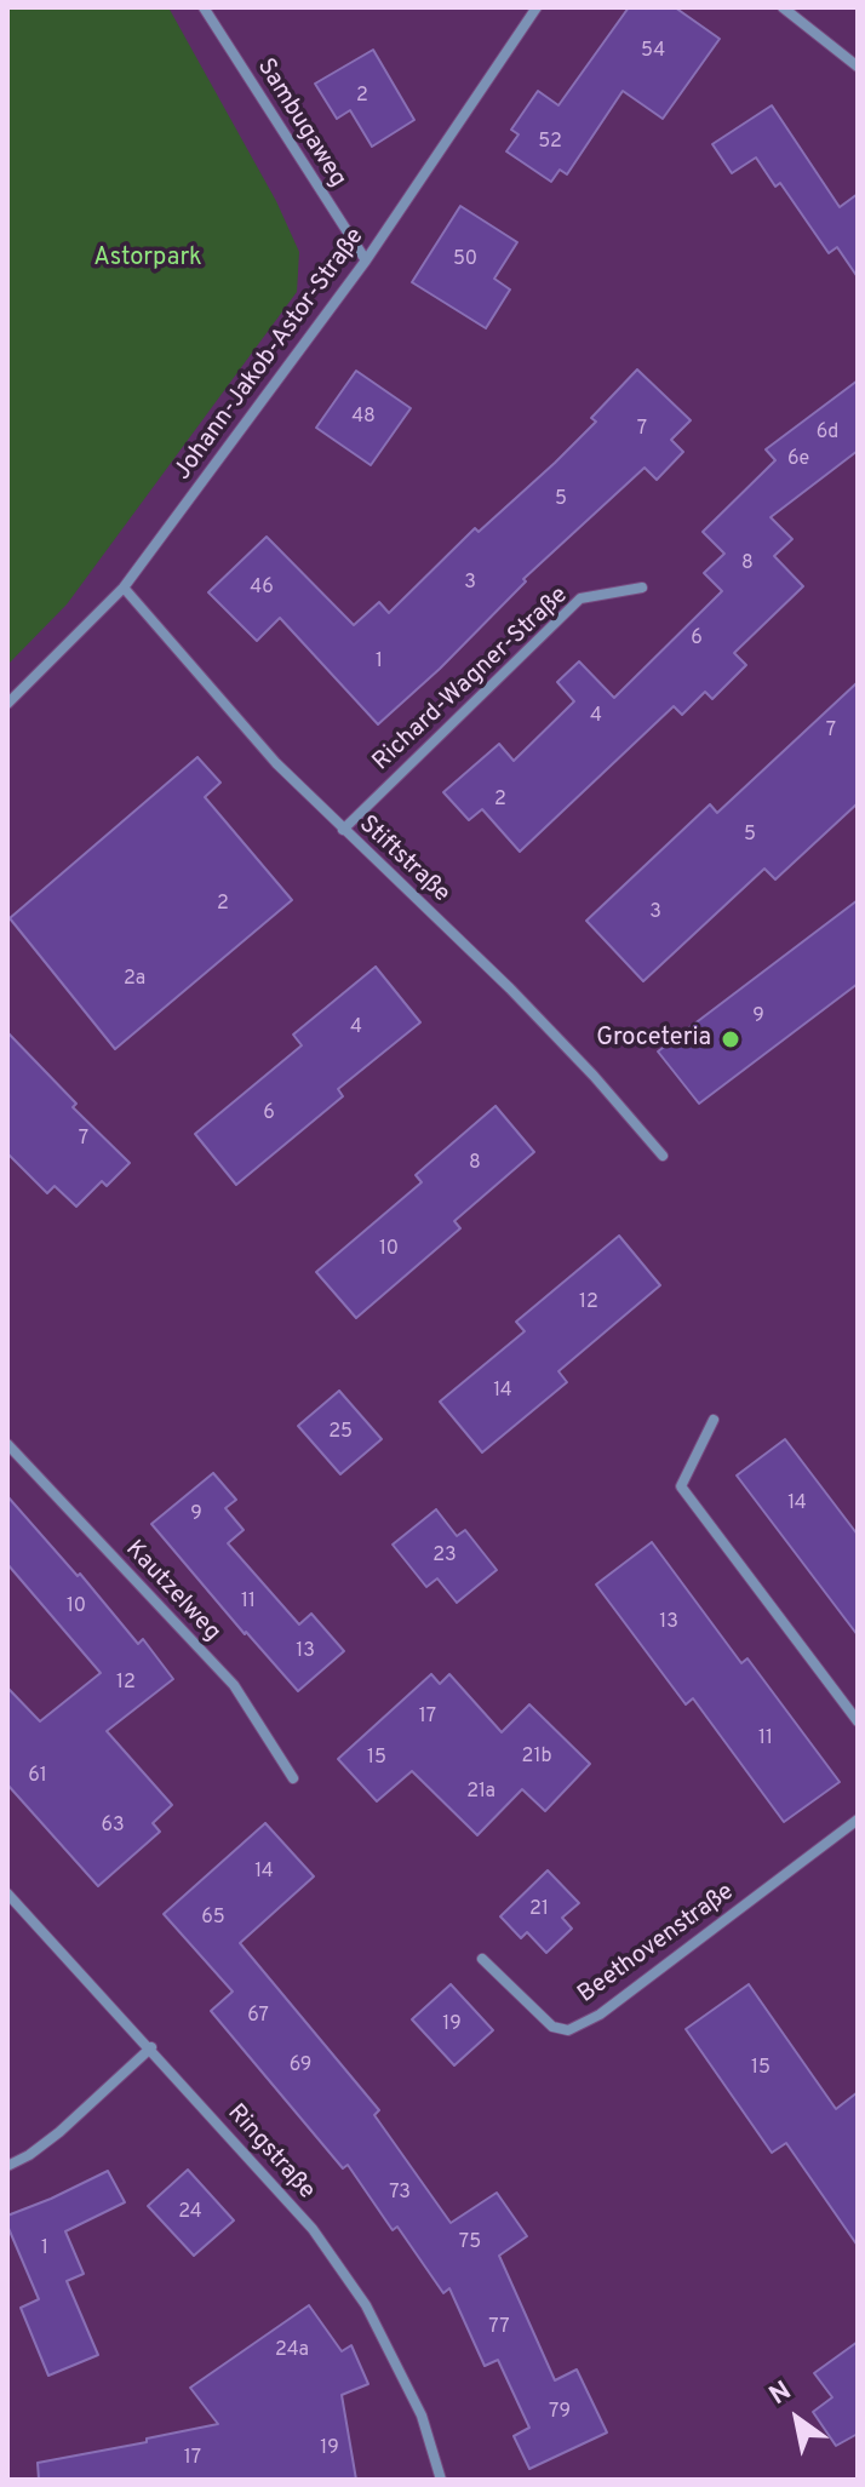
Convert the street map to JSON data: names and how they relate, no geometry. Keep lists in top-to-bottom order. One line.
{"streets":{"street":["Sambugaweg","Johann-Jakob-Astor-Straße","Richard-Wagner-Straße","Stiftstraße","Kautzelweg","Beethovenstraße","Ringstraße"]},"crossings":[["Sambugaweg","Johann-Jakob-Astor-Straße"],["Johann-Jakob-Astor-Straße","Stiftstraße"],["Richard-Wagner-Straße","Stiftstraße"]],"parks":["Astorpark"],"places":["Groceteria"],"house_numbers":["54","2","52","50","48","7","6d","6e","5","8","3","46","6","1","4","7","2","5","2","3","2a","9","4","6","7","8","10","12","14","25","14","9","23","11","10","13","13","12","17","11","21b","15","61","21a","63","14","21","65","67","19","69","15","73","24","75","1","77","24a","79","19","17"],"north":"top left"}
